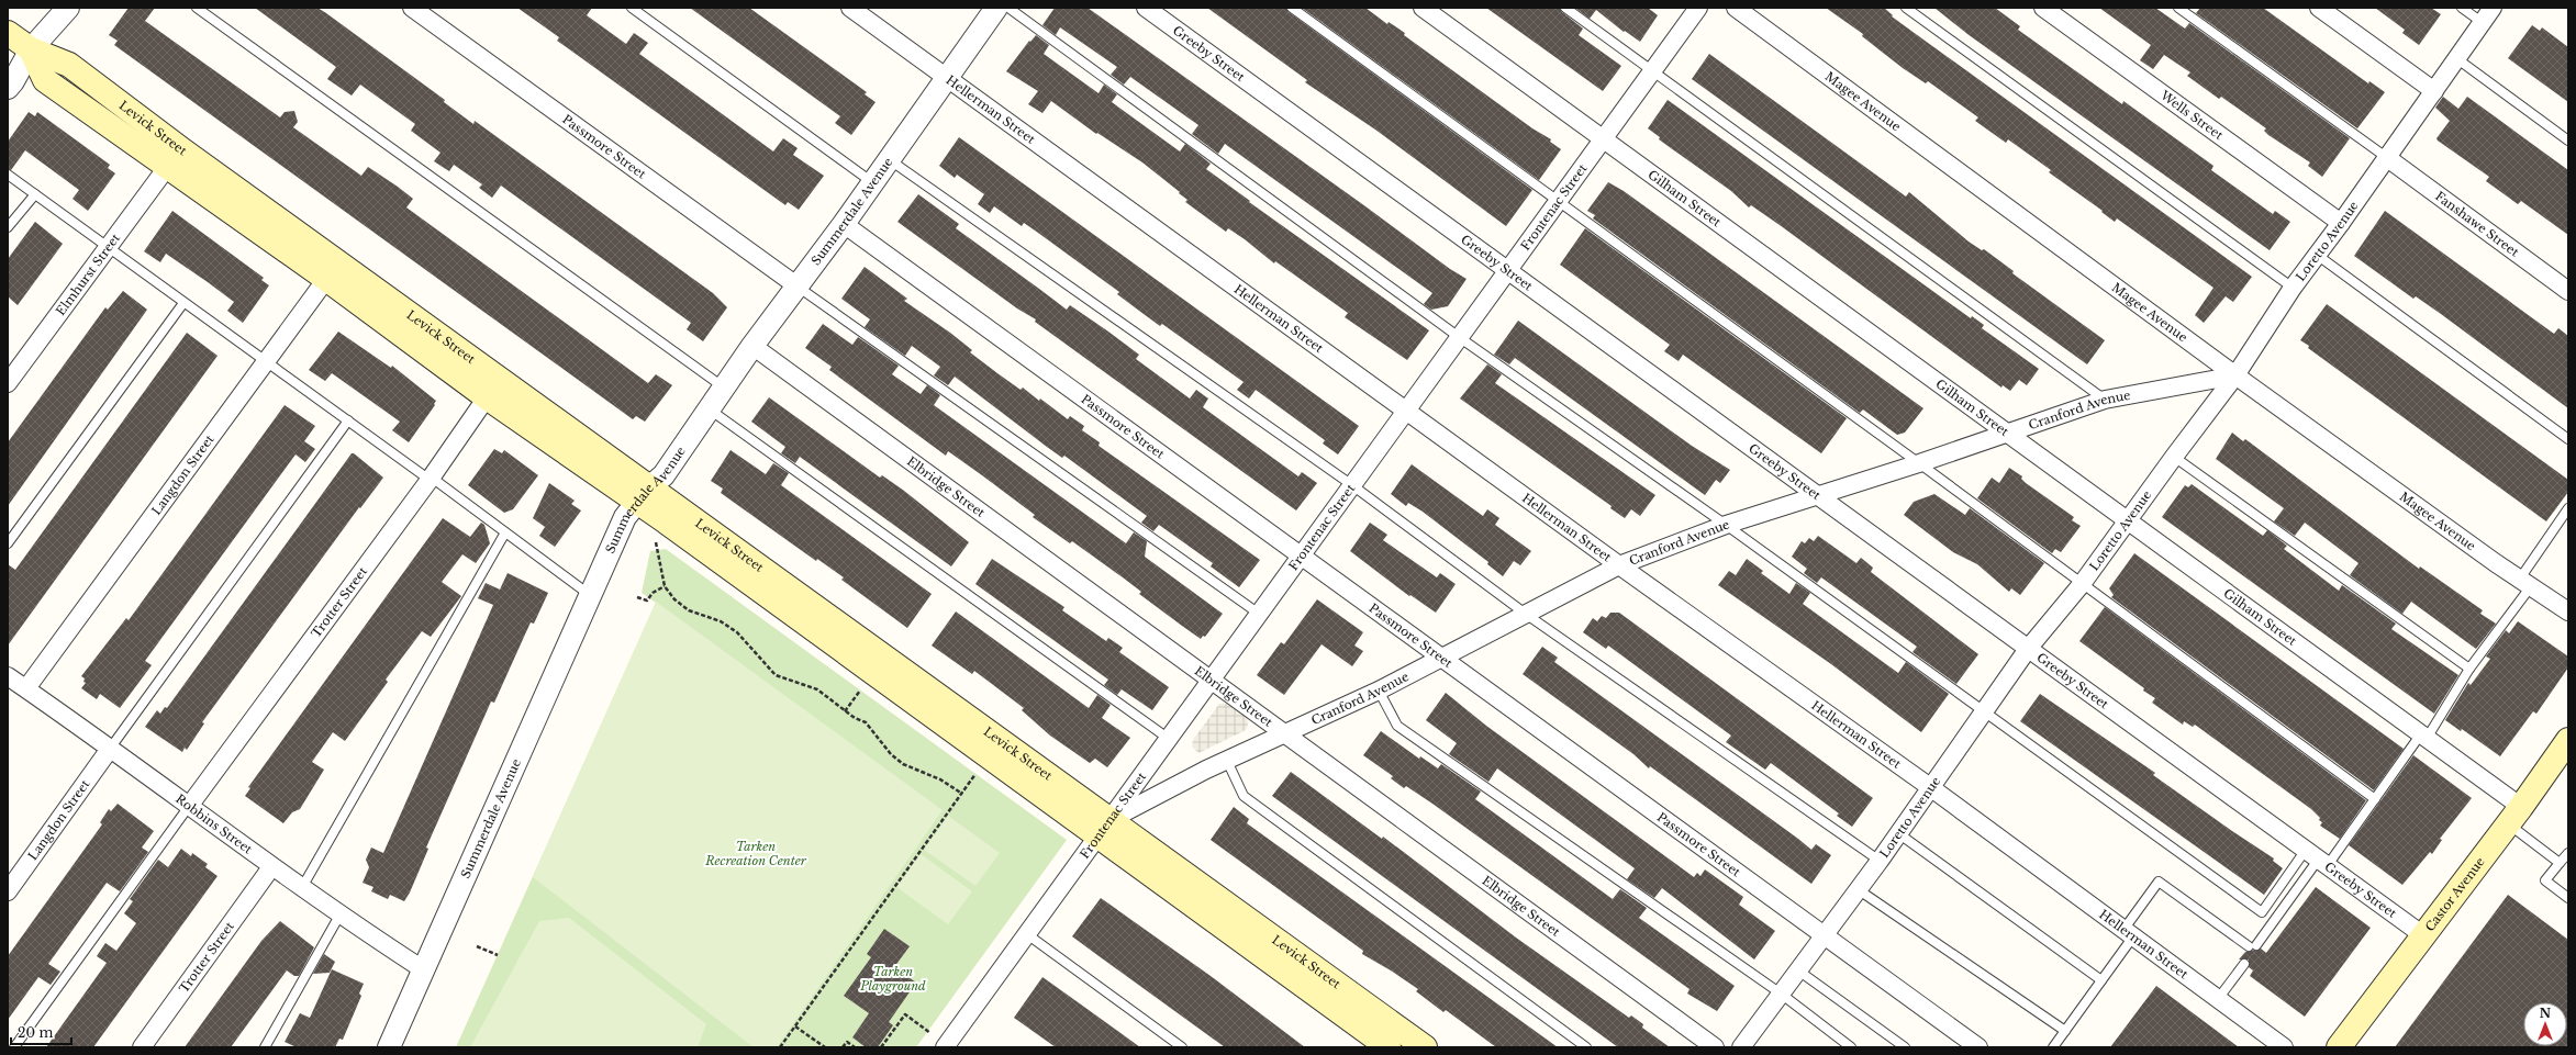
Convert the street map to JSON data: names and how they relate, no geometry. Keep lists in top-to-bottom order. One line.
{"streets":{"main road":["Levick Street","Castor Avenue"],"street":["Greeby Street","Magee Avenue","Hellerman Street","Wells Street","Passmore Street","Gilham Street","Frontenac Street","Summerdale Avenue","Fanshawe Street","Loretto Avenue","Elmhurst Street","Cranford Avenue","Langdon Street","Elbridge Street","Trotter Street","Robbins Street"]},"crossings":[["Greeby Street","Frontenac Street"],["Greeby Street","Loretto Avenue"],["Greeby Street","Cranford Avenue"],["Greeby Street","Castor Avenue"],["Magee Avenue","Loretto Avenue"],["Magee Avenue","Cranford Avenue"],["Hellerman Street","Frontenac Street"],["Hellerman Street","Summerdale Avenue"],["Hellerman Street","Loretto Avenue"],["Hellerman Street","Cranford Avenue"],["Wells Street","Loretto Avenue"],["Levick Street","Frontenac Street"],["Levick Street","Summerdale Avenue"],["Levick Street","Elmhurst Street"],["Levick Street","Cranford Avenue"],["Levick Street","Langdon Street"],["Levick Street","Trotter Street"],["Passmore Street","Frontenac Street"],["Passmore Street","Summerdale Avenue"],["Passmore Street","Loretto Avenue"],["Passmore Street","Cranford Avenue"],["Gilham Street","Frontenac Street"],["Gilham Street","Loretto Avenue"],["Gilham Street","Cranford Avenue"],["Gilham Street","Castor Avenue"],["Frontenac Street","Cranford Avenue"],["Frontenac Street","Elbridge Street"],["Summerdale Avenue","Elbridge Street"],["Summerdale Avenue","Robbins Street"],["Fanshawe Street","Loretto Avenue"],["Loretto Avenue","Cranford Avenue"],["Cranford Avenue","Elbridge Street"],["Langdon Street","Robbins Street"],["Trotter Street","Robbins Street"]],"parks":["Tarken Recreation Center","Tarken Playground"],"scale_bar":"20 m","north":"top"}
